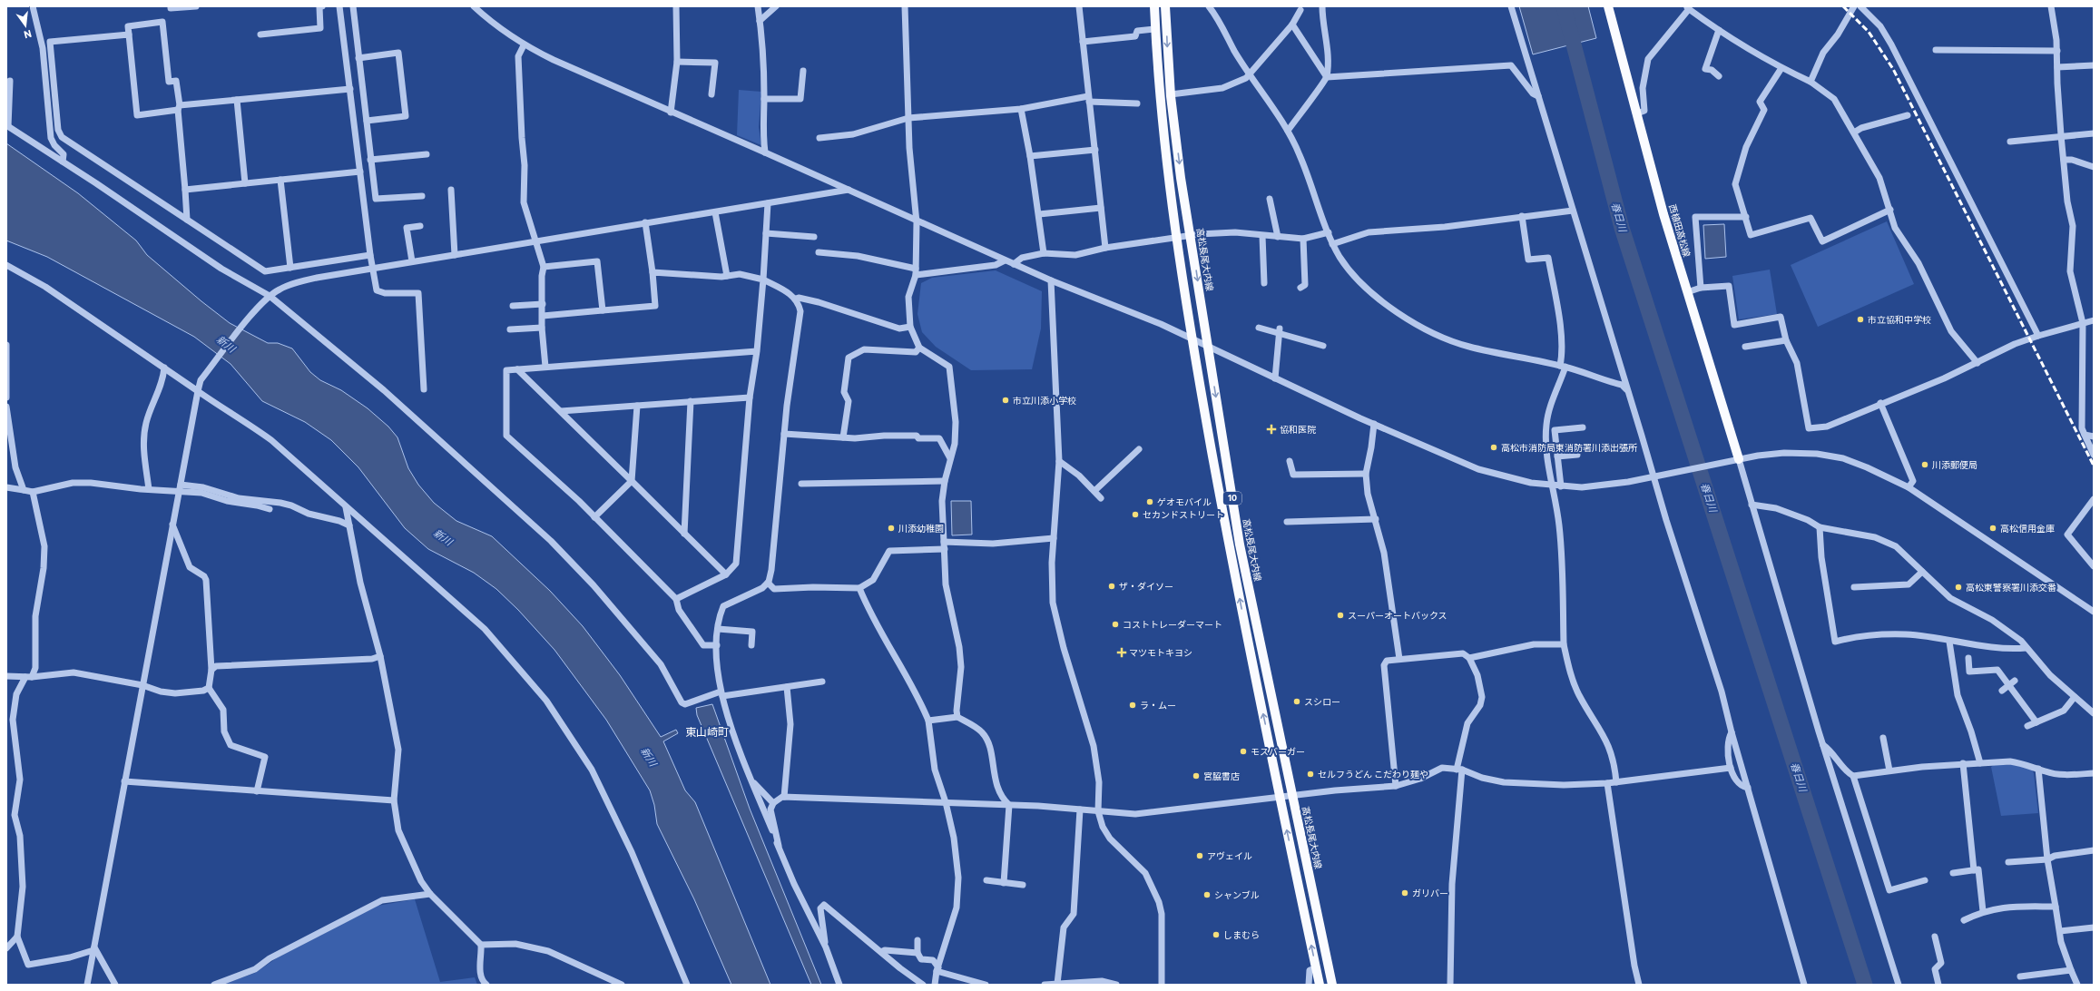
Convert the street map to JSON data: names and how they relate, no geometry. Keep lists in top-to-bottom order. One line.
{"streets":{"main road":["西植田高松線","高松長尾大内線","10"]},"districts":["東山崎町"],"water":["春日川","新川"],"places":{"other":["市立協和中学校","市立川添小学校","高松市消防局東消防署川添出張所","川添郵便局","ゲオモバイル","セカンドストリート","川添幼稚園","高松信用金庫","ザ・ダイソー","高松東警察署川添交番","スーパーオートバックス","コストトレーダーマート","スシロー","ラ・ムー","モスバーガー","セルフうどん こだわり麺や","宮脇書店","アヴェイル","ガリバー","シャンブル","しまむら"],"health":["協和医院","マツモトキヨシ"]},"north":"bottom"}
